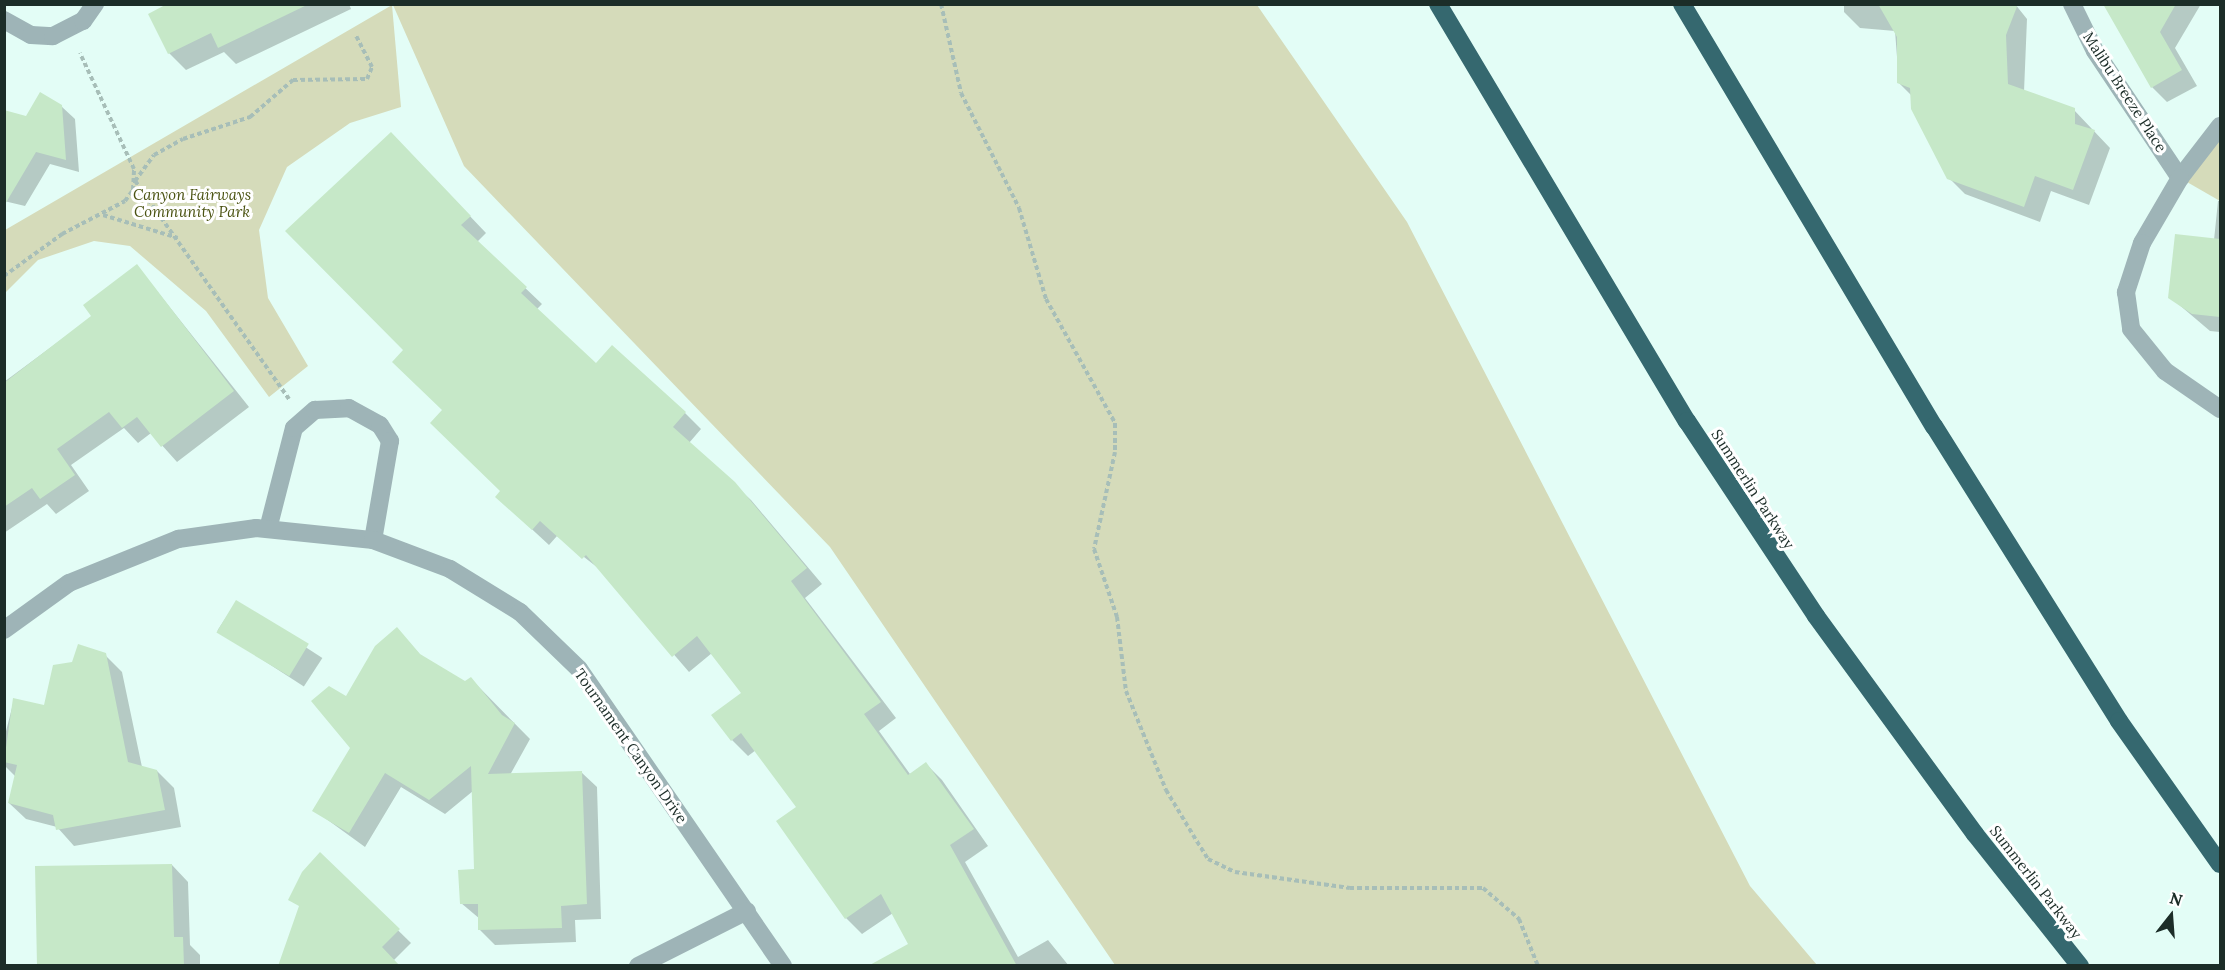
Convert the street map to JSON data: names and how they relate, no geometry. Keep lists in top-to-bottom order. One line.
{"streets":{"highway":["Summerlin Parkway"],"street":["Malibu Breeze Place","Tournament Canyon Drive"]},"parks":["Canyon Fairways Community Park"],"north":"top"}
